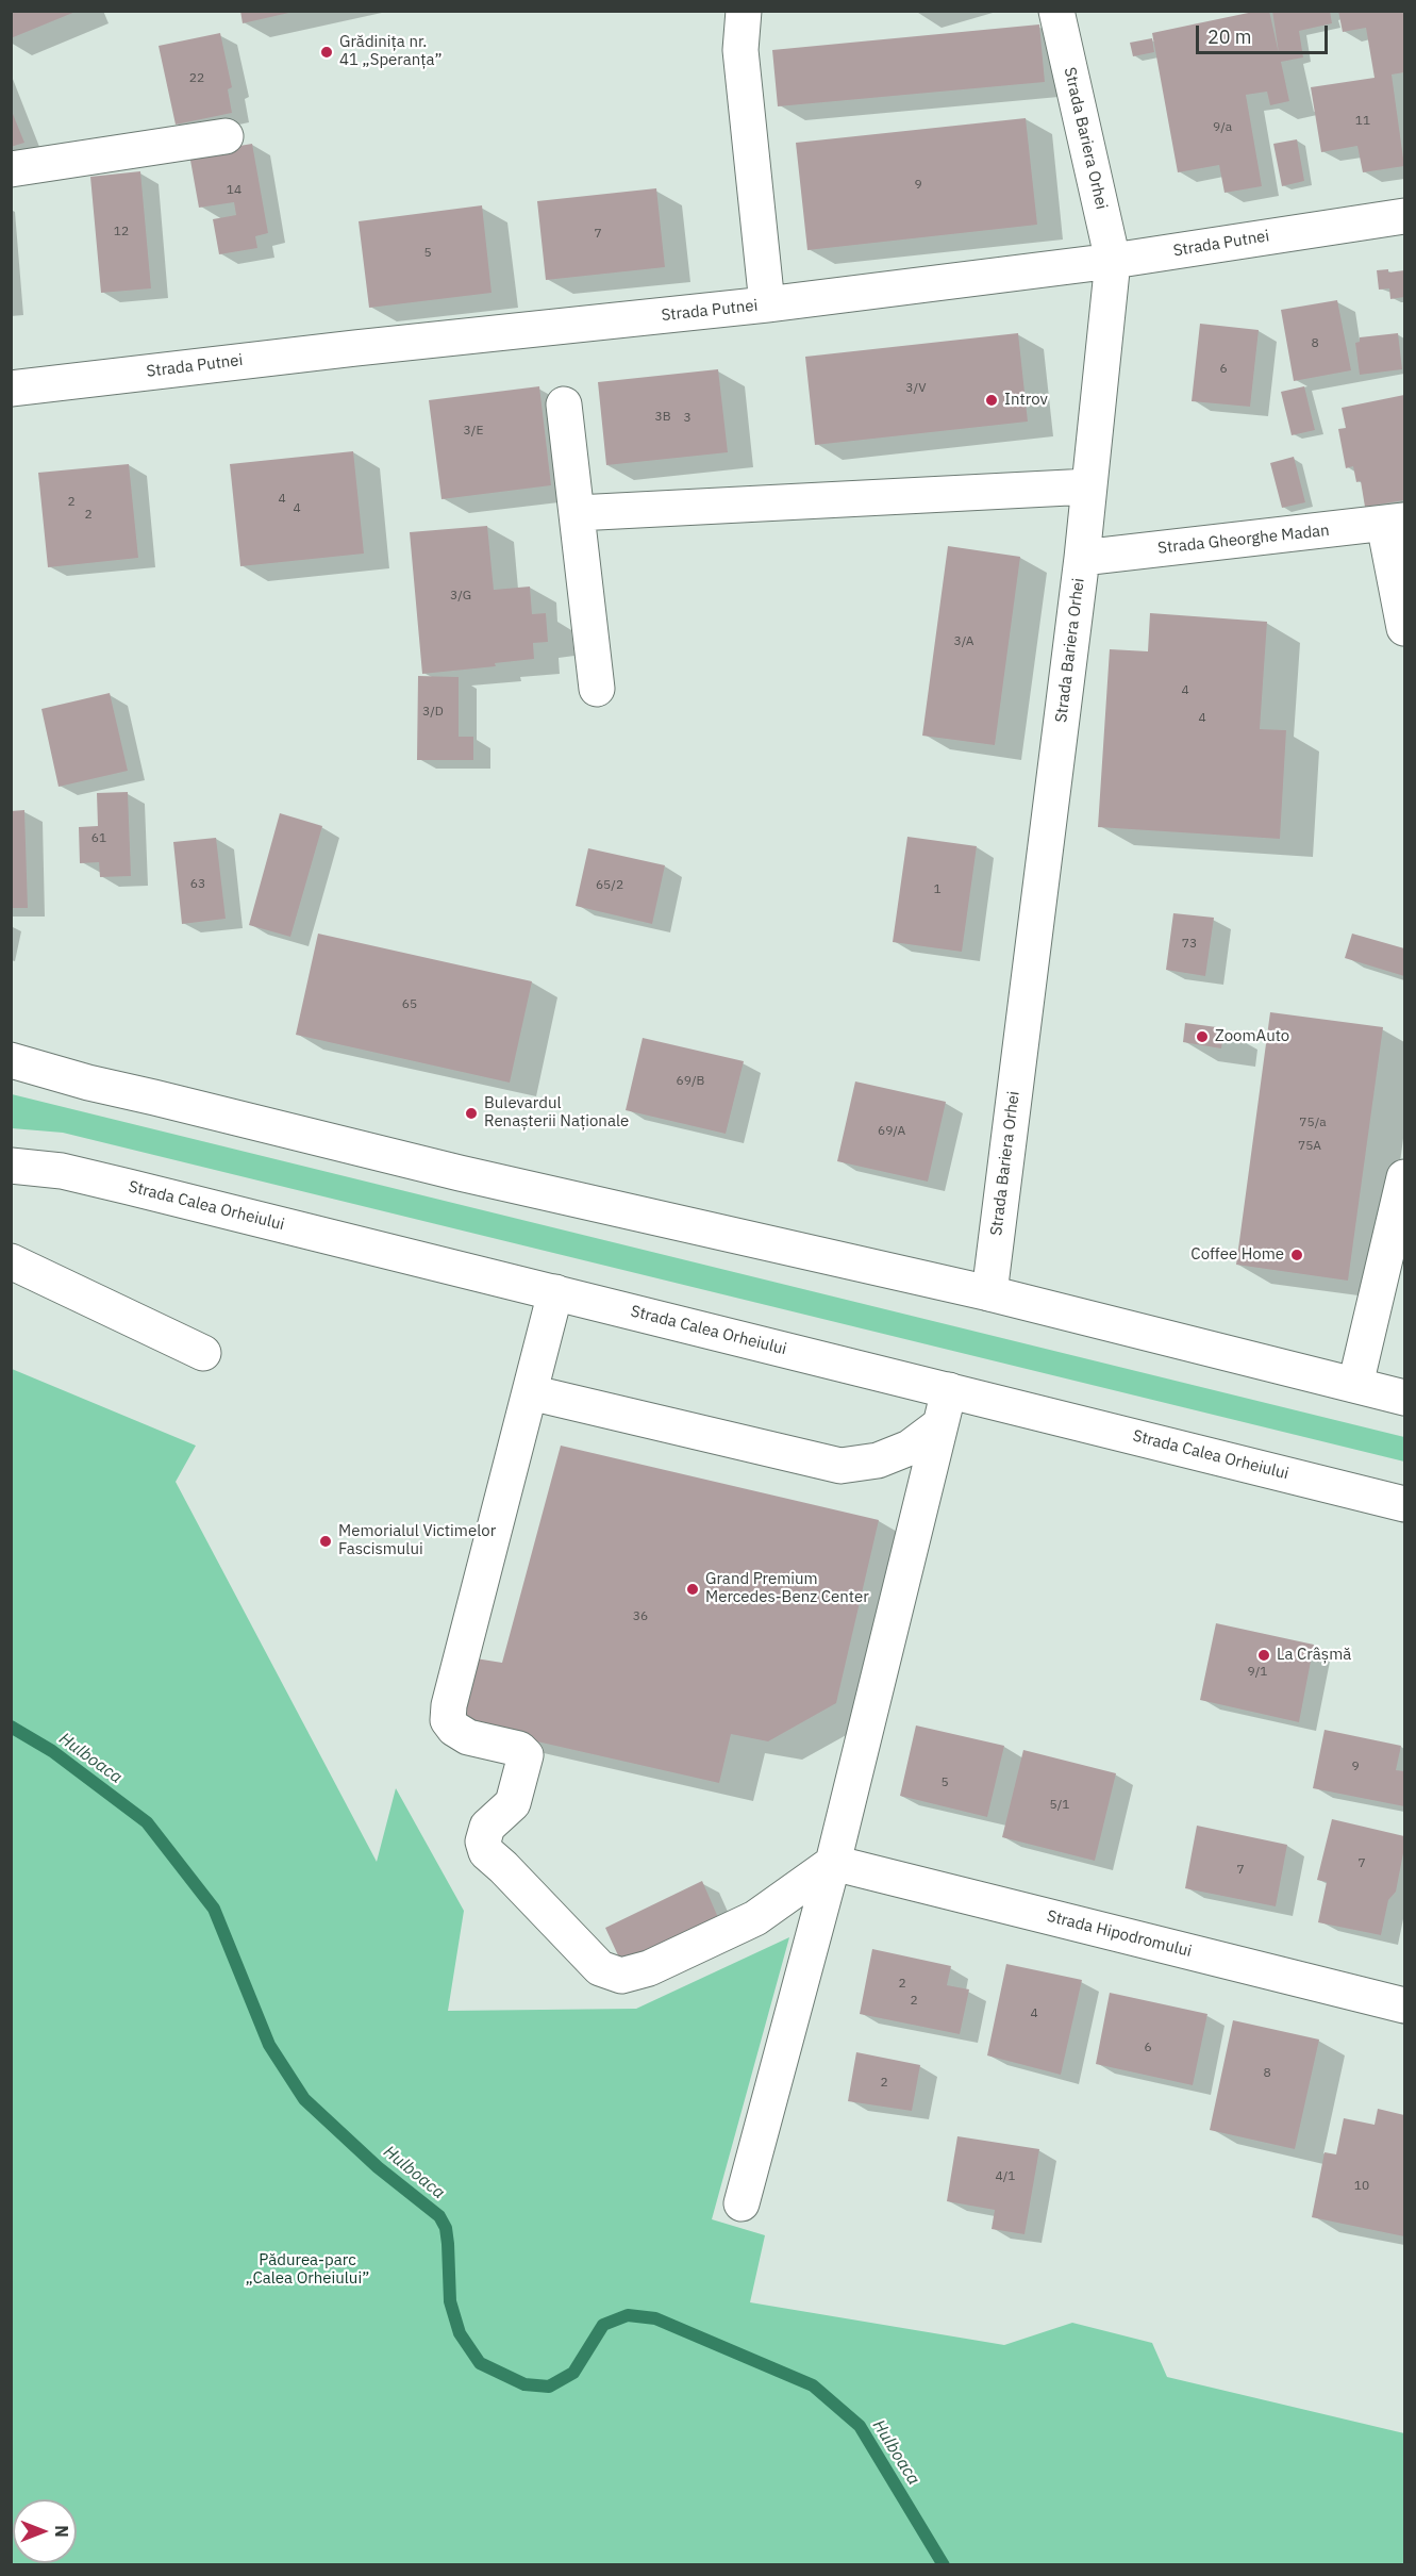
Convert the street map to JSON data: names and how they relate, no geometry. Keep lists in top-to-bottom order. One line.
{"streets":{"main road":["Strada Bariera Orhei","Strada Putnei","Strada Gheorghe Madan","Strada Calea Orheiului","Strada Hipodromului"]},"crossings":[["Strada Bariera Orhei","Strada Putnei"],["Strada Bariera Orhei","Strada Gheorghe Madan"]],"water":["Hulboaca"],"parks":["Pădurea-parc „Calea Orheiului”"],"places":["Grădinița nr. 41 „Speranța”","Introv","ZoomAuto","Bulevardul Renașterii Naționale","Coffee Home","Memorialul Victimelor Fascismului","Grand Premium Mercedes-Benz Center","La Crâșmă"],"house_numbers":["22","11","9/a","9","14","12","7","5","8","6","3/V","3B","3","3/E","4","2","4","2","3/G","3/A","4","3/D","4","61","63","65/2","1","73","65","69/B","75/a","69/A","75A","36","9/1","9","5","5/1","7","7","2","2","4","6","8","2","4/1","10"],"scale_bar":"20 m","north":"right"}
